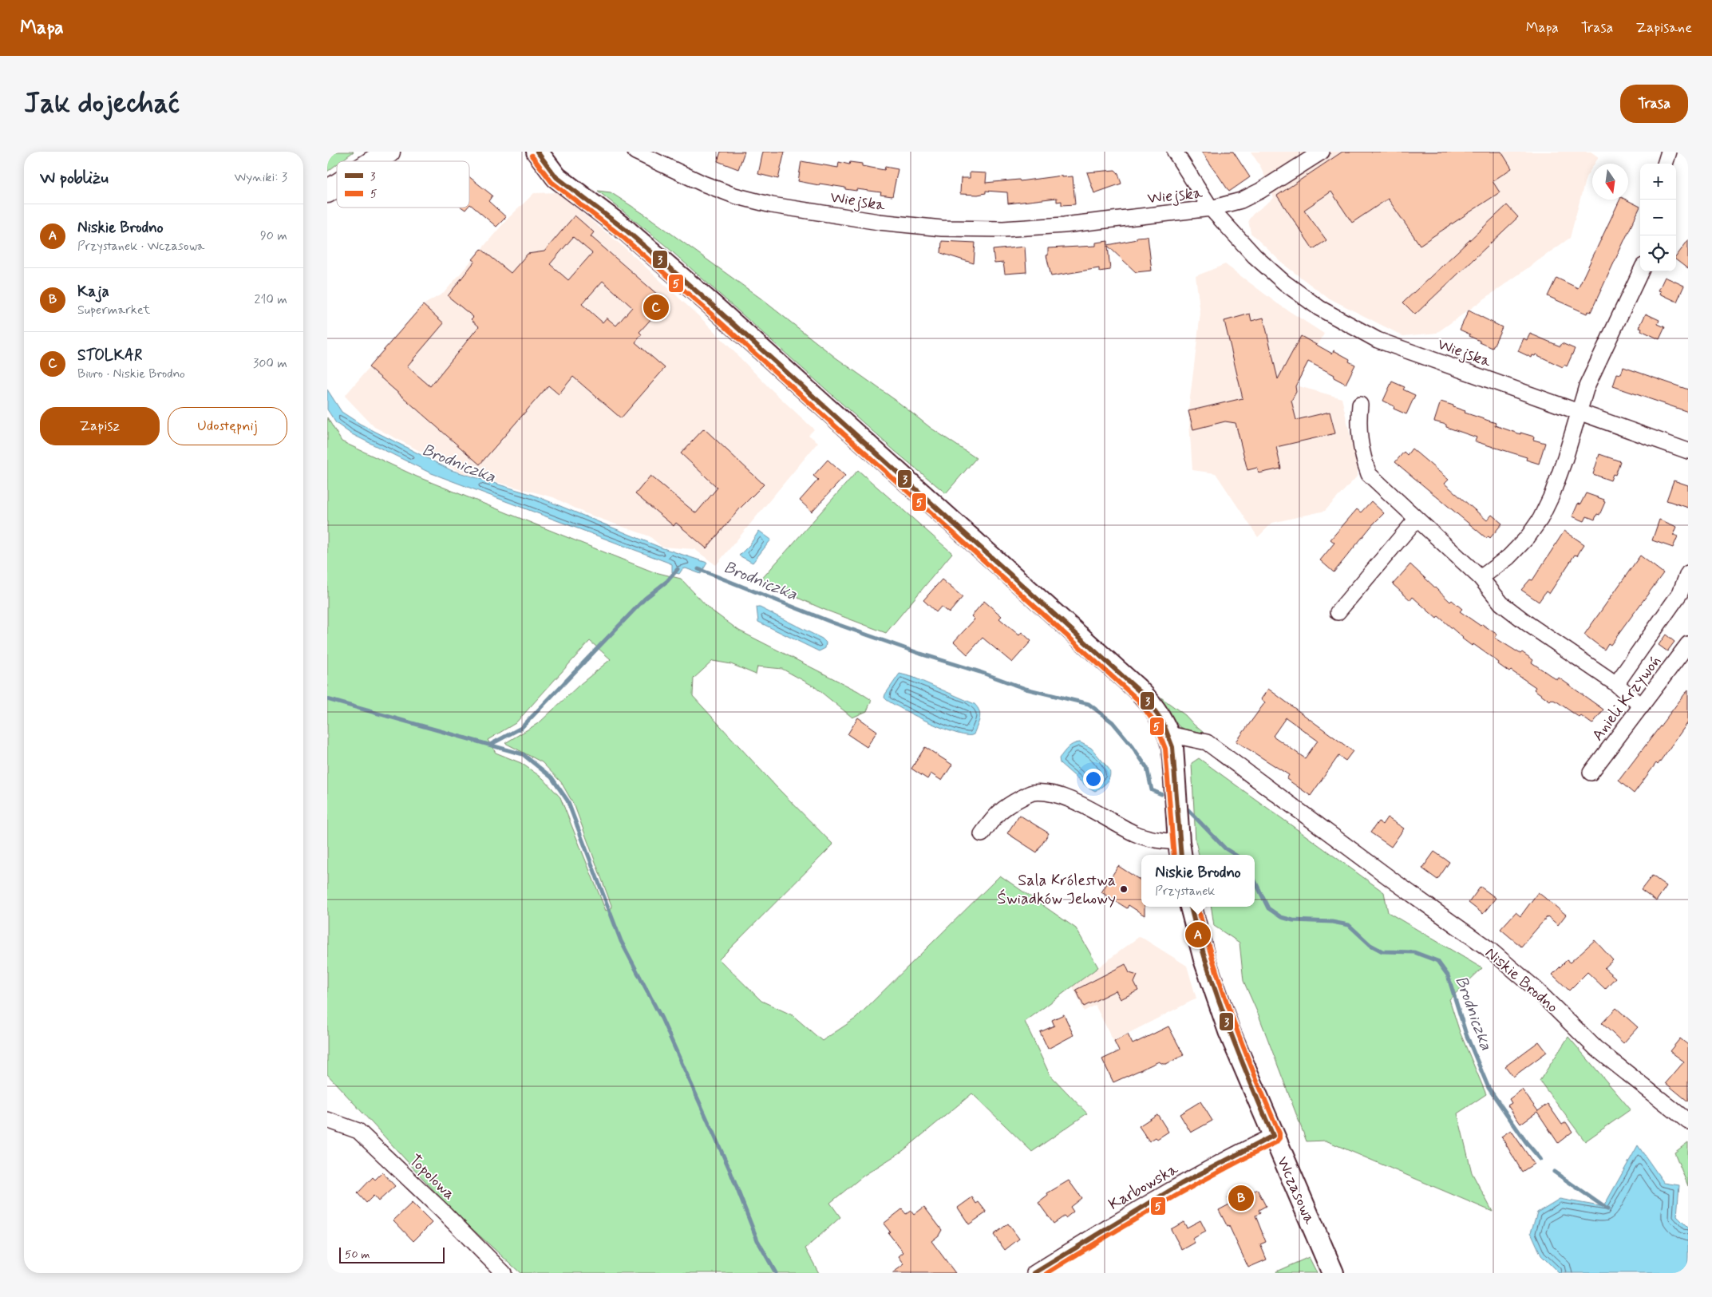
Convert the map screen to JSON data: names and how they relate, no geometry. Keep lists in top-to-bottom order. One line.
{"streets":{"street":["Wiejska","Anieli Krzywoń","Niskie Brodno","Topolowa","Karbowska","Wczasowa"]},"crossings":[["Karbowska","Wczasowa"]],"water":["Brodniczka"],"places":["Sala Królestwa Świadków Jehowy"],"lines":["transit line 3","transit line 5"],"legend":["3","5"],"scale_bar":"50 m","north":"bottom","page":{"header":"Mapa","nav":["Mapa","Trasa","Zapisane"],"buttons":["Trasa",["Zapisz","Udostępnij"]],"title":"Jak dojechać","heading":["W pobliżu","Wyniki: 3"],"map_buttons":["+","−"],"list":[{"mark":"A","name":"Niskie Brodno","note":"Przystanek · Wczasowa","value":"90 m"},{"mark":"B","name":"Kaja","note":"Supermarket","value":"210 m"},{"mark":"C","name":"STOLKAR","note":"Biuro · Niskie Brodno","value":"300 m"}],"pins":["C","A","B"],"popup":["Niskie Brodno","Przystanek"],"scale":"50 m"}}
